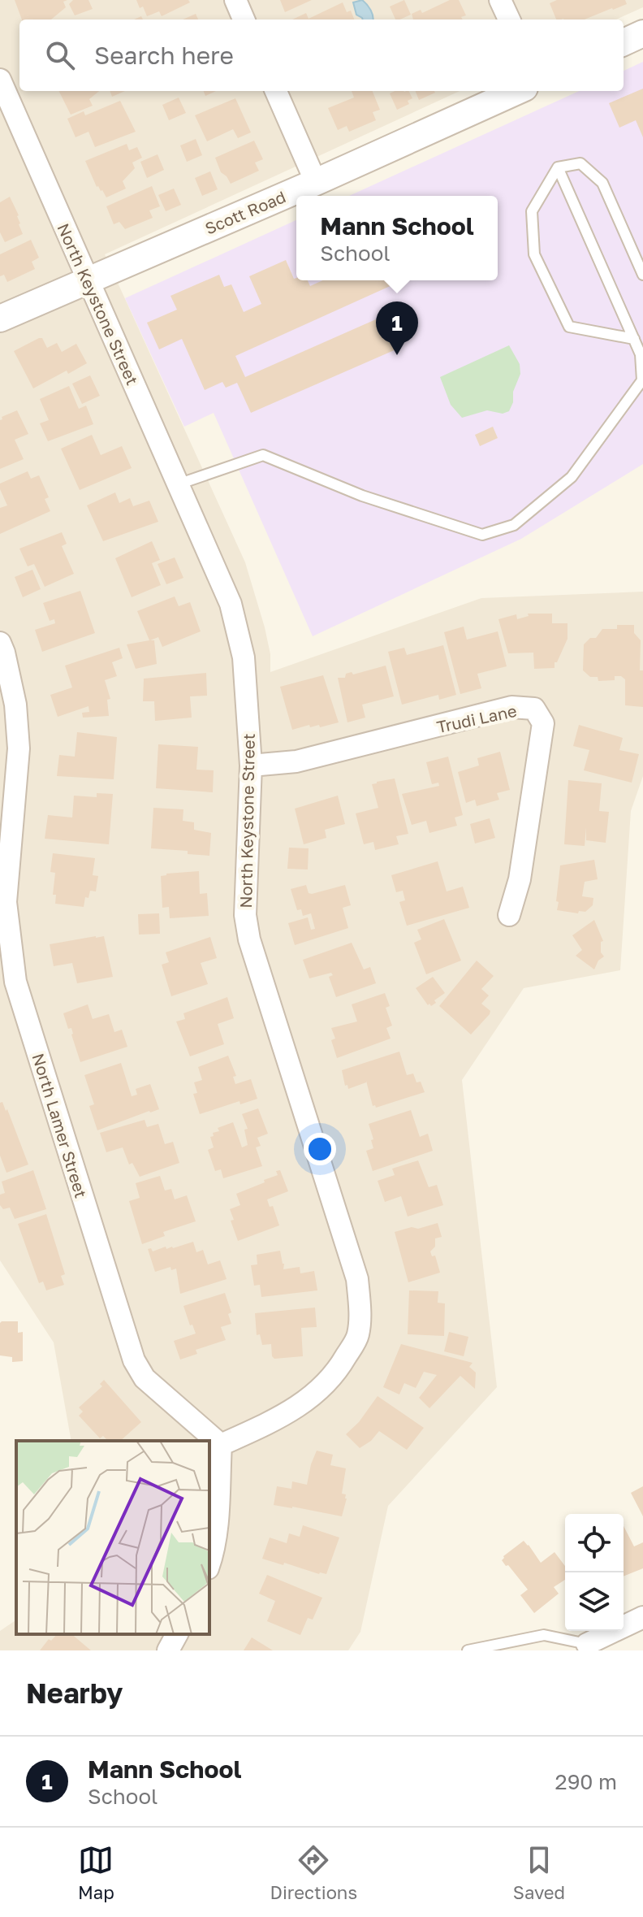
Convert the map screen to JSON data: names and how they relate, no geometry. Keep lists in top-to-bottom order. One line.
{"streets":{"street":["Scott Road","North Keystone Street","Trudi Lane","North Lamer Street"]},"crossings":[["Scott Road","North Keystone Street"],["North Keystone Street","Trudi Lane"],["North Keystone Street","North Lamer Street"]],"page":{"search":"Search here","popup":["Mann School","School"],"pins":"1","heading":"Nearby","list":[{"mark":"1","name":"Mann School","note":"School","value":"290 m"}],"nav":["Map","Directions","Saved"]}}
